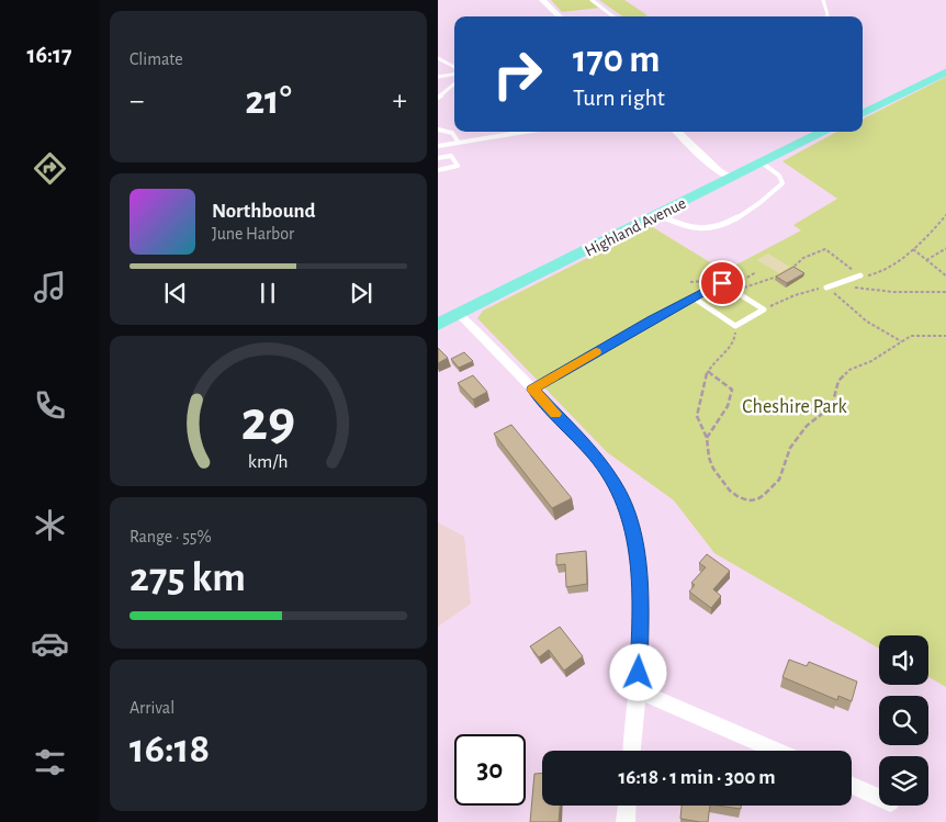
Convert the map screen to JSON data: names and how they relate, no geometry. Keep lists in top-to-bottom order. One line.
{"streets":{"highway":["Highland Avenue"]},"parks":["Cheshire Park"],"page":{"tabs":"16:17","tile":["Climate",["Range · 55%","275 km"],["Arrival","16:18"]],"turn":["170 m","Turn right"],"heat":["−","21°","+"],"song":["Northbound","June Harbor"],"limit":"30","trip":"16:18 · 1 min · 300 m","gauge":["29","km/h"]}}
